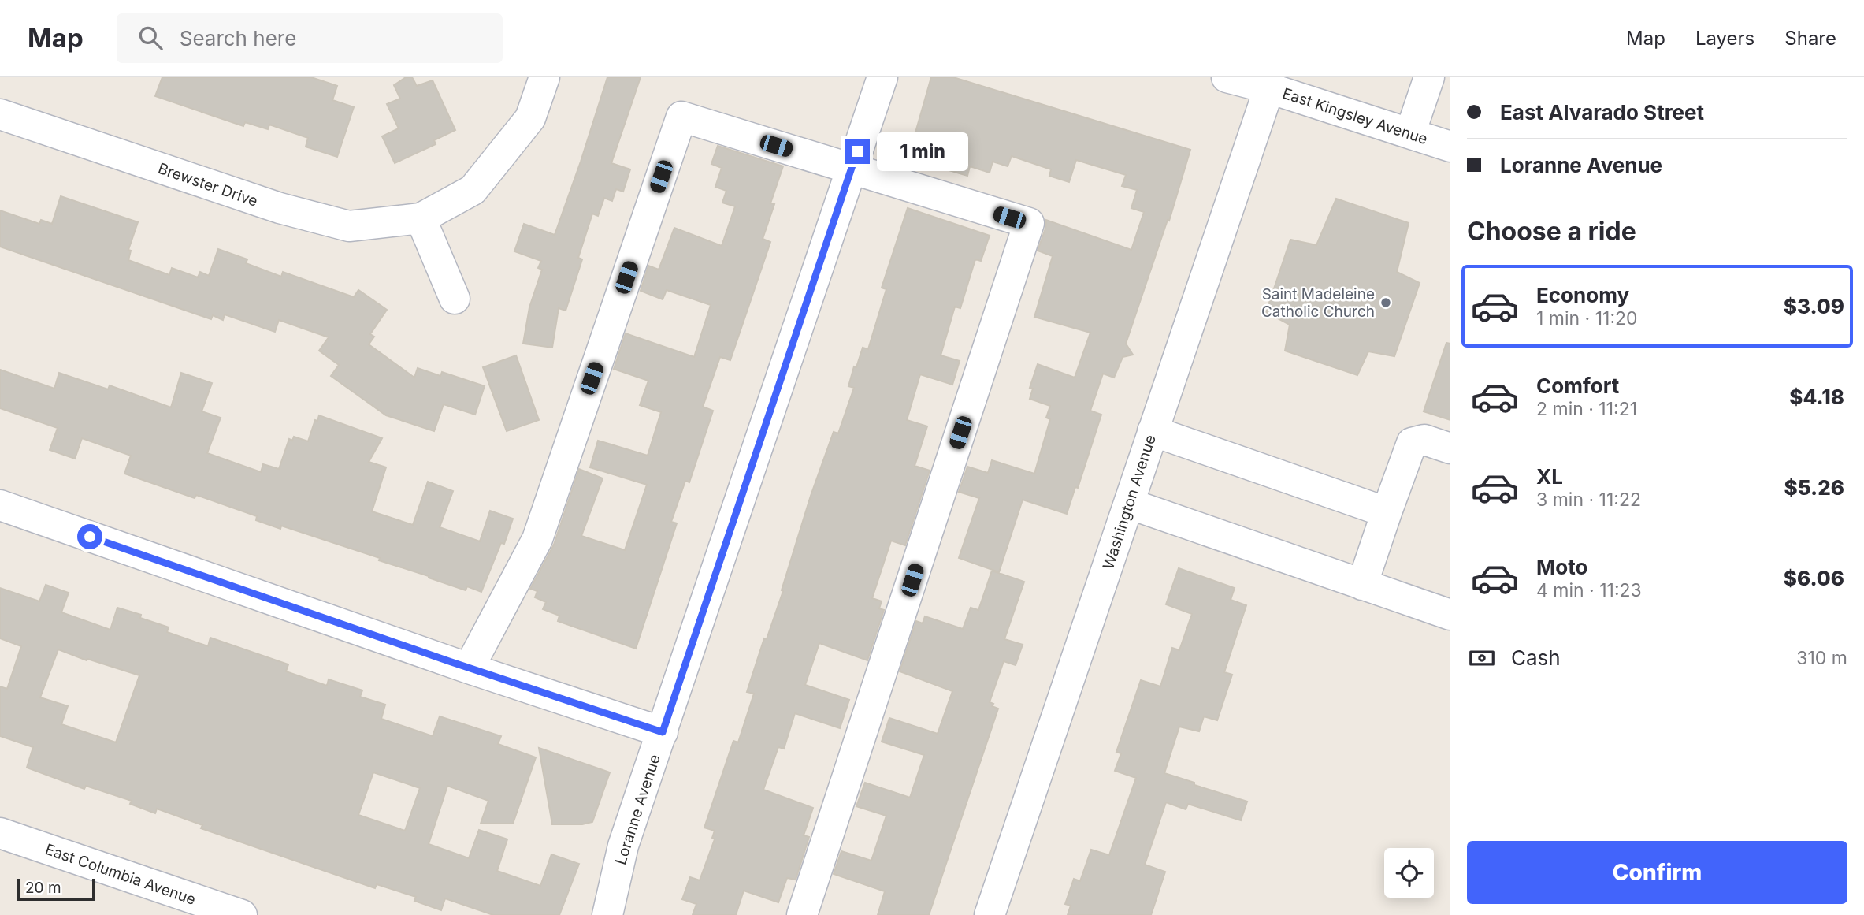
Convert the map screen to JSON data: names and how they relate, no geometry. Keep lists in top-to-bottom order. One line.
{"streets":{"street":["East Kingsley Avenue","Brewster Drive","Washington Avenue","Loranne Avenue","East Columbia Avenue"]},"crossings":[["East Kingsley Avenue","Washington Avenue"]],"places":["Saint Madeleine Catholic Church"],"scale_bar":"20 m","page":{"header":"Map","search":"Search here","nav":["Map","Layers","Share"],"banner":["East Alvarado Street","Loranne Avenue"],"bubble":"1 min","heading":"Choose a ride","list":[{"name":"Economy","note":"1 min · 11:20","value":"$3.09"},{"name":"Comfort","note":"2 min · 11:21","value":"$4.18"},{"name":"XL","note":"3 min · 11:22","value":"$5.26"},{"name":"Moto","note":"4 min · 11:23","value":"$6.06"}],"pay":["Cash","310 m"],"buttons":"Confirm","scale":"20 m"}}
